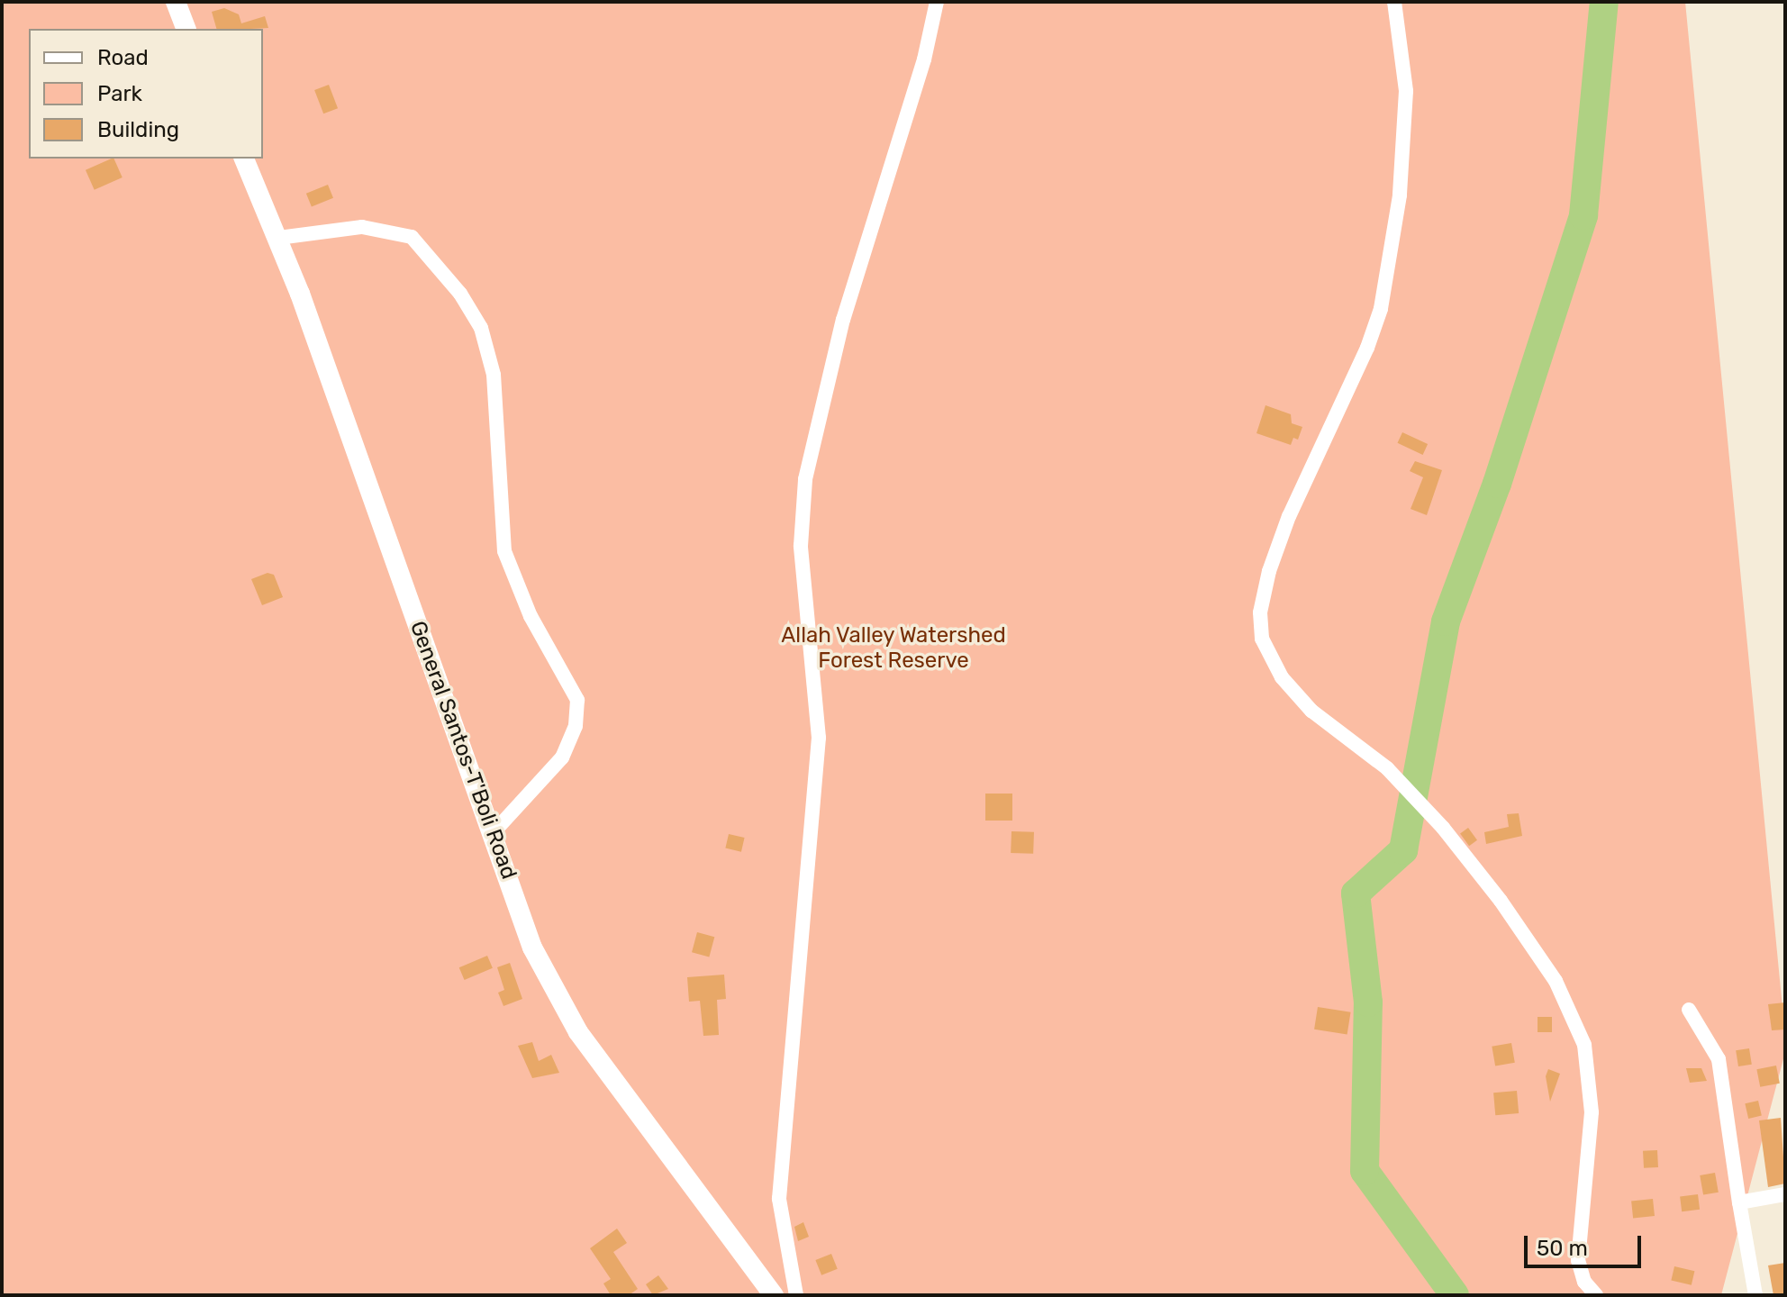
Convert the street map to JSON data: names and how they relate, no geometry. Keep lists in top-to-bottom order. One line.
{"streets":{"main road":["General Santos-T'Boli Road"]},"parks":["Allah Valley Watershed Forest Reserve"],"legend":["Road","Park","Building"],"scale_bar":"50 m"}
